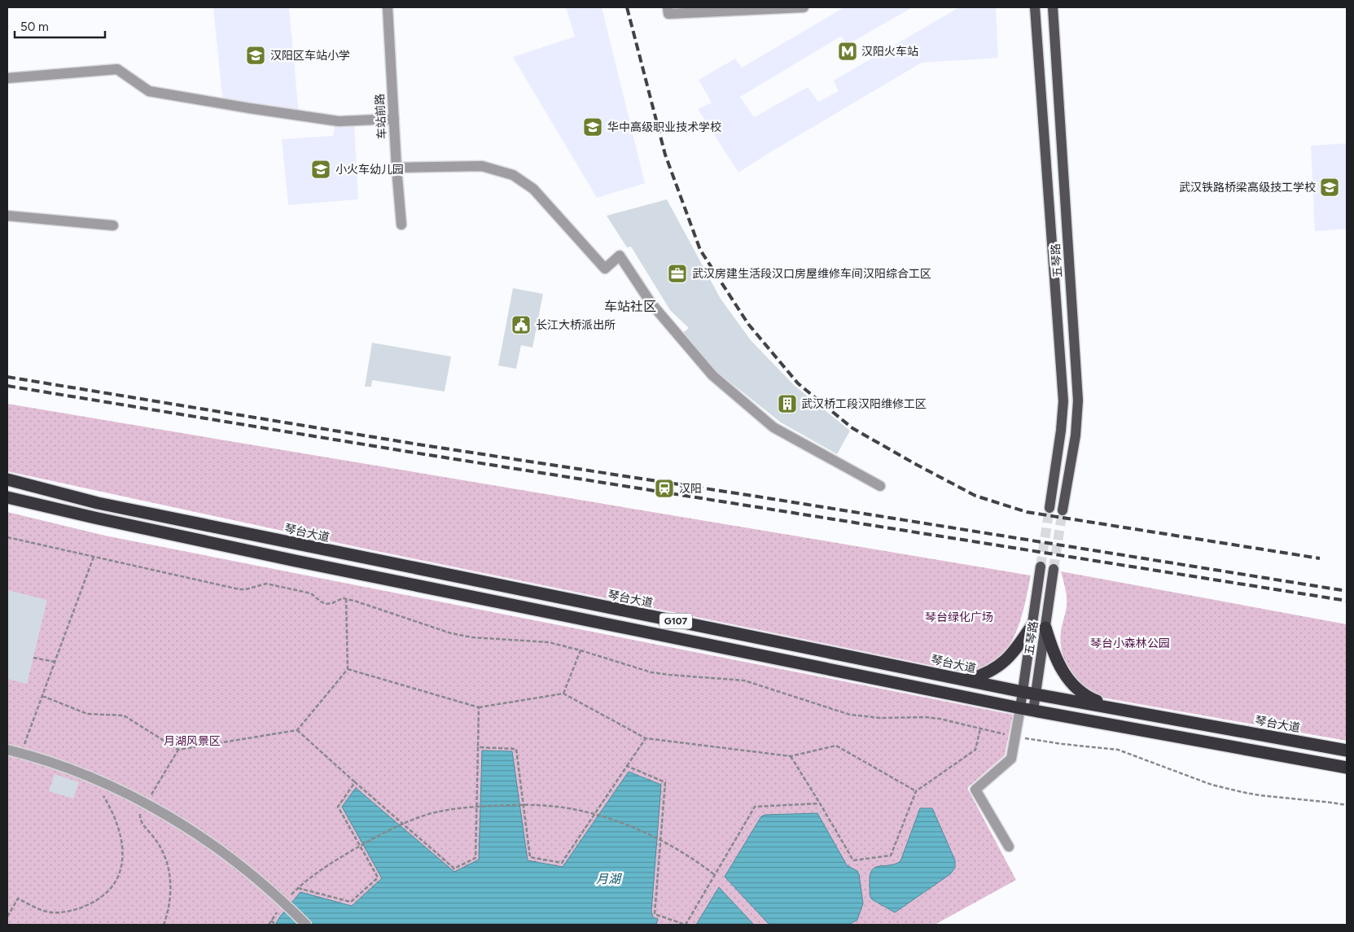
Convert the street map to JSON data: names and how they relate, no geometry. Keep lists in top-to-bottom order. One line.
{"streets":{"highway":["琴台大道","G107"],"main road":["五琴路"],"street":["车站前路"]},"crossings":[["五琴路","琴台大道"],["五琴路","G107"]],"districts":["车站社区"],"water":["月湖"],"parks":["琴台绿化广场","琴台小森林公园","月湖风景区"],"places":{"metro station":["汉阳火车站"],"school or university":["汉阳区车站小学","华中高级职业技术学校","小火车幼儿园","武汉铁路桥梁高级技工学校"],"office":["武汉房建生活段汉口房屋维修车间汉阳综合工区"],"public building":["长江大桥派出所"],"building":["武汉桥工段汉阳维修工区"],"station":["汉阳"]},"scale_bar":"50 m"}
